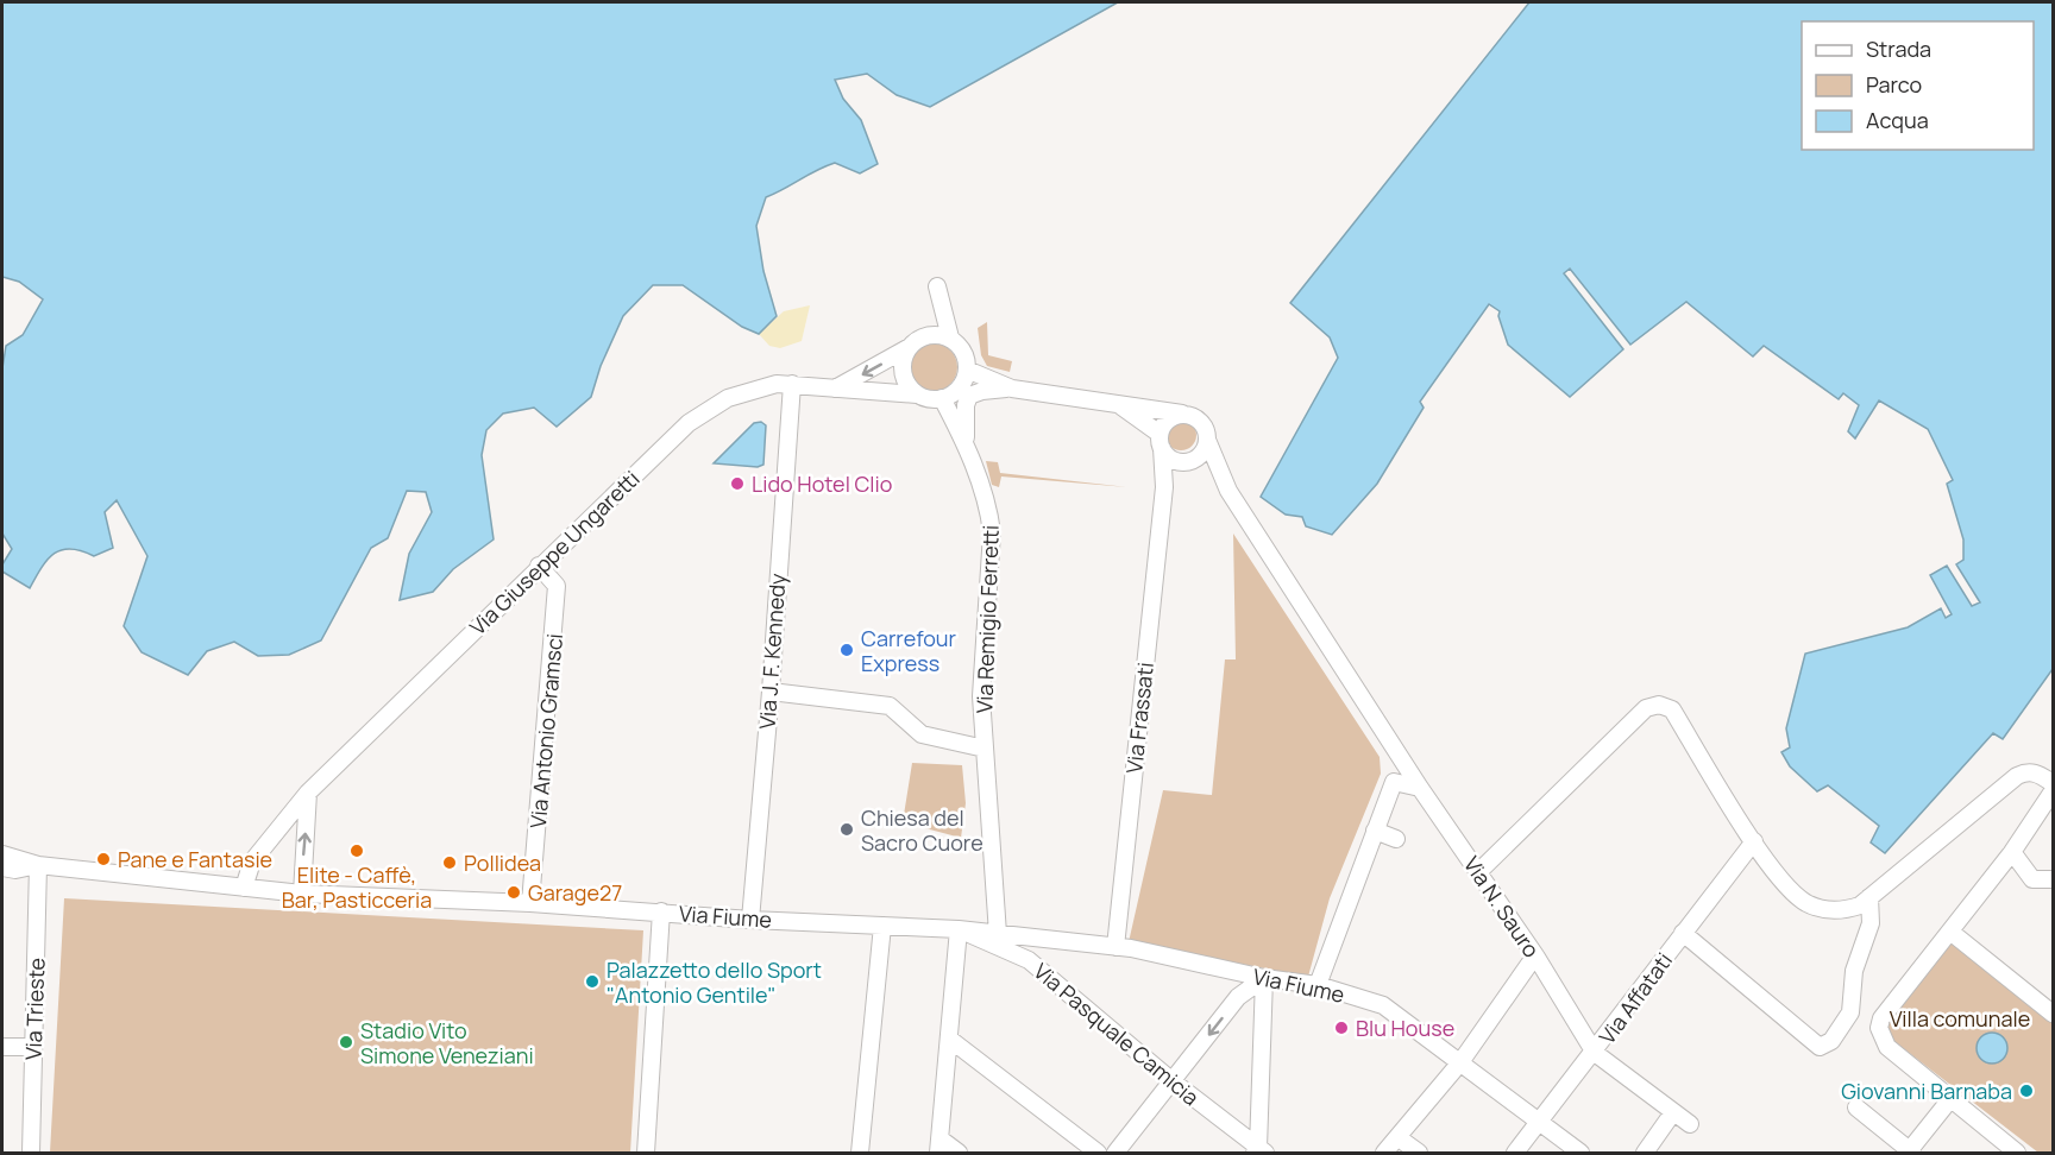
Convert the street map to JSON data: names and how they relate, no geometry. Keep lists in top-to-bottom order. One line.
{"streets":{"street":["Via Giuseppe Ungaretti","Via Remigio Ferretti","Via J. F. Kennedy","Via Frassati","Via Antonio Gramsci","Via N. Sauro","Via Fiume","Via Affatati","Via Trieste","Via Pasquale Camicia"]},"crossings":[["Via Giuseppe Ungaretti","Via Remigio Ferretti"],["Via Giuseppe Ungaretti","Via J. F. Kennedy"],["Via Giuseppe Ungaretti","Via Antonio Gramsci"],["Via Giuseppe Ungaretti","Via Fiume"],["Via Remigio Ferretti","Via Fiume"],["Via J. F. Kennedy","Via Fiume"],["Via Frassati","Via Fiume"],["Via Antonio Gramsci","Via Fiume"],["Via N. Sauro","Via Affatati"],["Via Fiume","Via Affatati"],["Via Fiume","Via Trieste"],["Via Fiume","Via Pasquale Camicia"]],"parks":["Villa comunale"],"places":["Lido Hotel Clio","Carrefour Express","Chiesa del Sacro Cuore","Elite - Caffè, Bar, Pasticceria","Pane e Fantasie","Pollidea","Garage27","Palazzetto dello Sport \"Antonio Gentile\"","Blu House","Stadio Vito Simone Veneziani","Giovanni Barnaba"],"legend":["Strada","Parco","Acqua"]}
